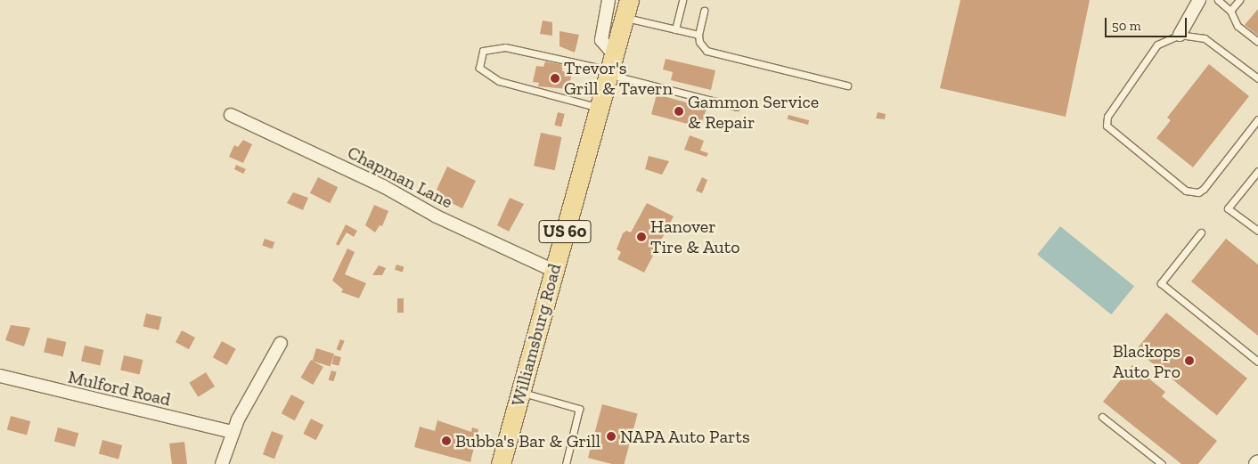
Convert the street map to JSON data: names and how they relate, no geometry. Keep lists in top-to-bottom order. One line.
{"streets":{"main road":["US 60","Williamsburg Road"],"street":["Chapman Lane","Mulford Road"]},"crossings":[["Chapman Lane","Williamsburg Road"]],"places":["Trevor's Grill & Tavern","Gammon Service & Repair","Hanover Tire & Auto","Blackops Auto Pro","NAPA Auto Parts","Bubba's Bar & Grill"],"scale_bar":"50 m"}
